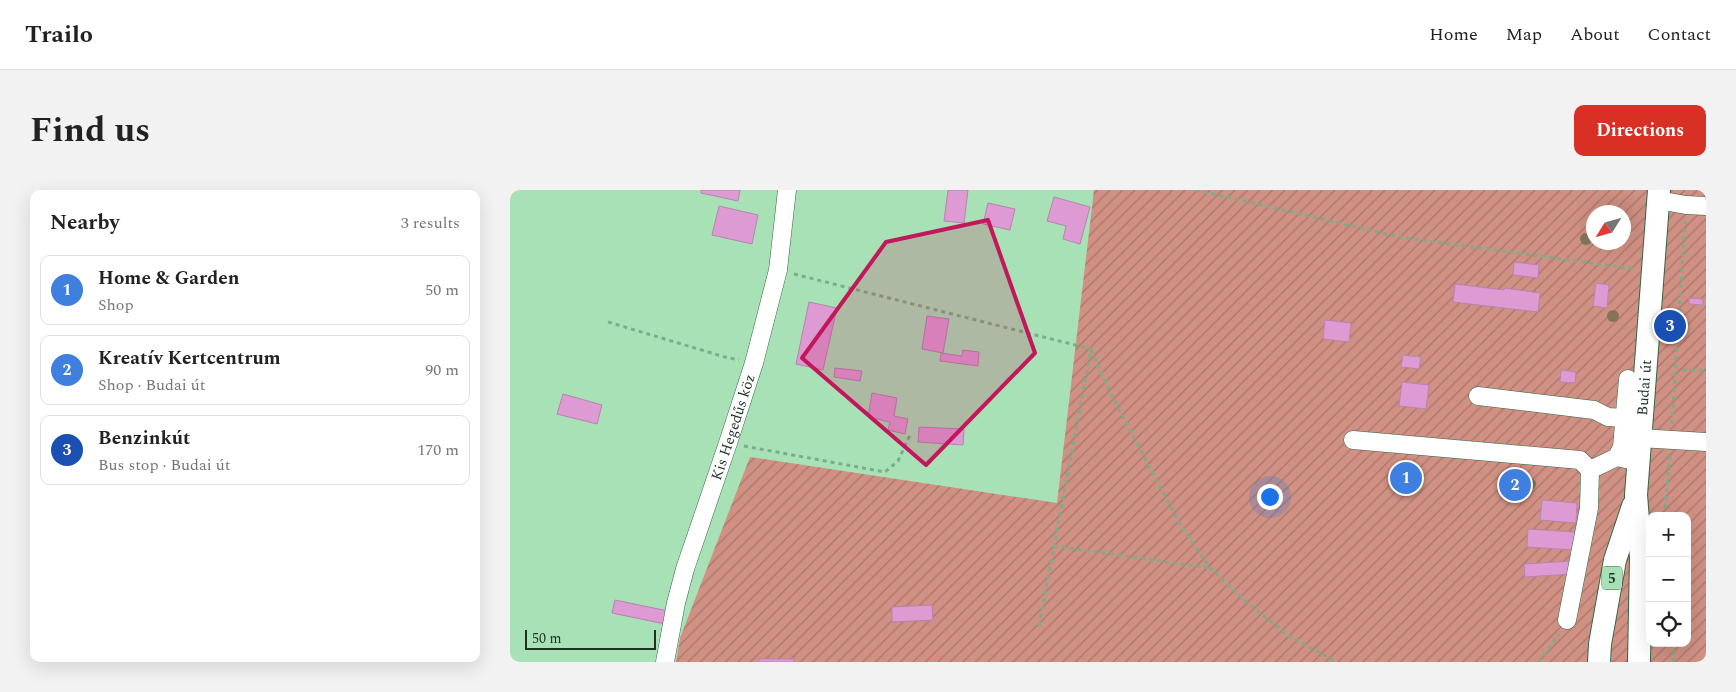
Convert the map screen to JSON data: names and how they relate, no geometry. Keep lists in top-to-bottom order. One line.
{"streets":{"main road":["Budai út","5"],"street":["Kis Hegedűs köz"]},"scale_bar":"50 m","north":"bottom left","page":{"header":"Trailo","nav":["Home","Map","About","Contact"],"title":"Find us","buttons":"Directions","heading":["Nearby","3 results"],"list":[{"mark":"1","name":"Home & Garden","note":"Shop","value":"50 m"},{"mark":"2","name":"Kreatív Kertcentrum","note":"Shop · Budai út","value":"90 m"},{"mark":"3","name":"Benzinkút","note":"Bus stop · Budai út","value":"170 m"}],"pins":["3","1","2"],"map_buttons":["+","−"],"scale":"50 m"}}
